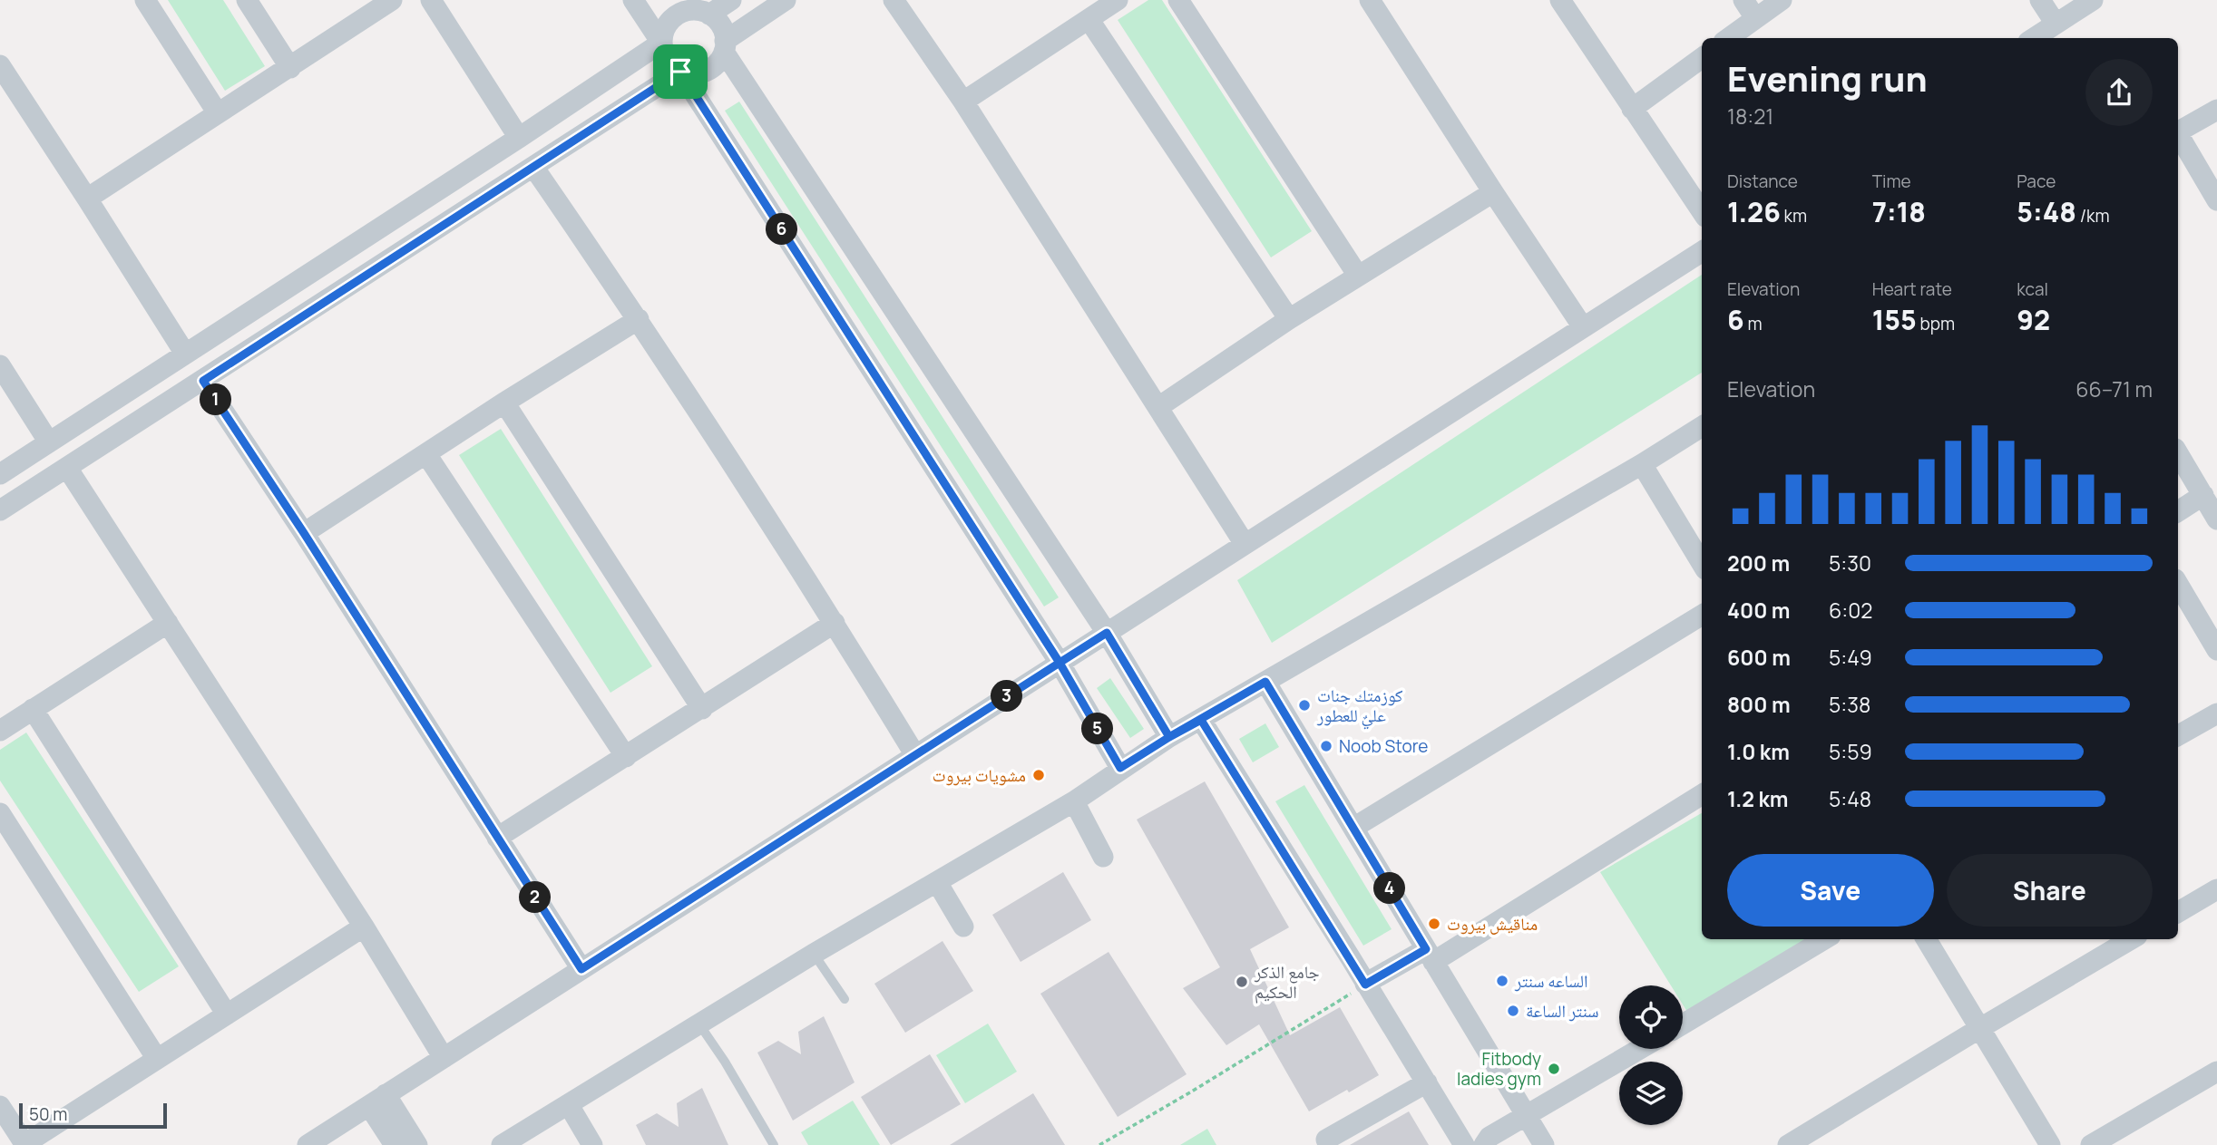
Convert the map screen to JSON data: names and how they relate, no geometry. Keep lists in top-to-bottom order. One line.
{"places":["كوزمتك جنات عليٌ للعطور","Noob Store","مشويات بيروت","مناقيش بيروت","الساعه سنتر","جامع الذكر الحكيم","سنتر الساعة","Fitbody ladies gym"],"scale_bar":"50 m","page":{"heading":["Evening run","18:21"],"stats":[["Distance","1.26 km"],["Time","7:18"],["Pace","5:48 /km"],["Elevation","6 m"],["Heart rate","155 bpm"],["kcal","92"]],"pins":["6","1","3","5","4","2"],"chart":["Elevation","66–71 m"],"list":[{"name":"200 m","note":"5:30"},{"name":"400 m","note":"6:02"},{"name":"600 m","note":"5:49"},{"name":"800 m","note":"5:38"},{"name":"1.0 km","note":"5:59"},{"name":"1.2 km","note":"5:48"}],"buttons":["Save","Share"],"scale":"50 m"}}
